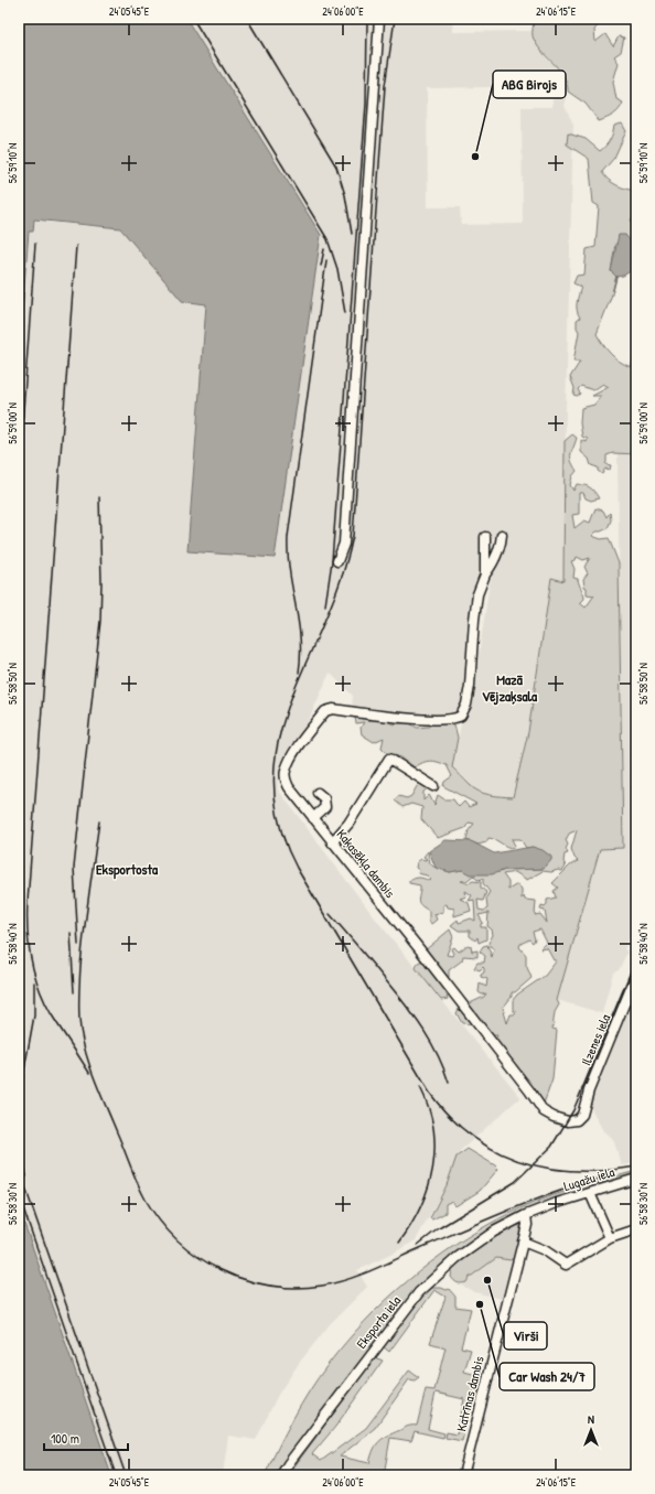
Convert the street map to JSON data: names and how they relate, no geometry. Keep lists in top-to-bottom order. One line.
{"streets":{"street":["Kaķasēkļa dambis","Ilzenes iela","Lugažu iela","Eksporta iela","Katrīnas dambis"]},"crossings":[["Kaķasēkļa dambis","Ilzenes iela"],["Lugažu iela","Eksporta iela"],["Lugažu iela","Katrīnas dambis"],["Eksporta iela","Katrīnas dambis"]],"districts":["Mazā Vējzaķsala","Eksportosta"],"places":["ABG Birojs","Virši","Car Wash 24/7"],"scale_bar":"100 m","north":"top","coordinates":["24°05'45\"E","24°06'00\"E","24°06'15\"E","56°59'10\"N","56°59'00\"N","56°58'50\"N","56°58'40\"N","56°58'30\"N"]}
